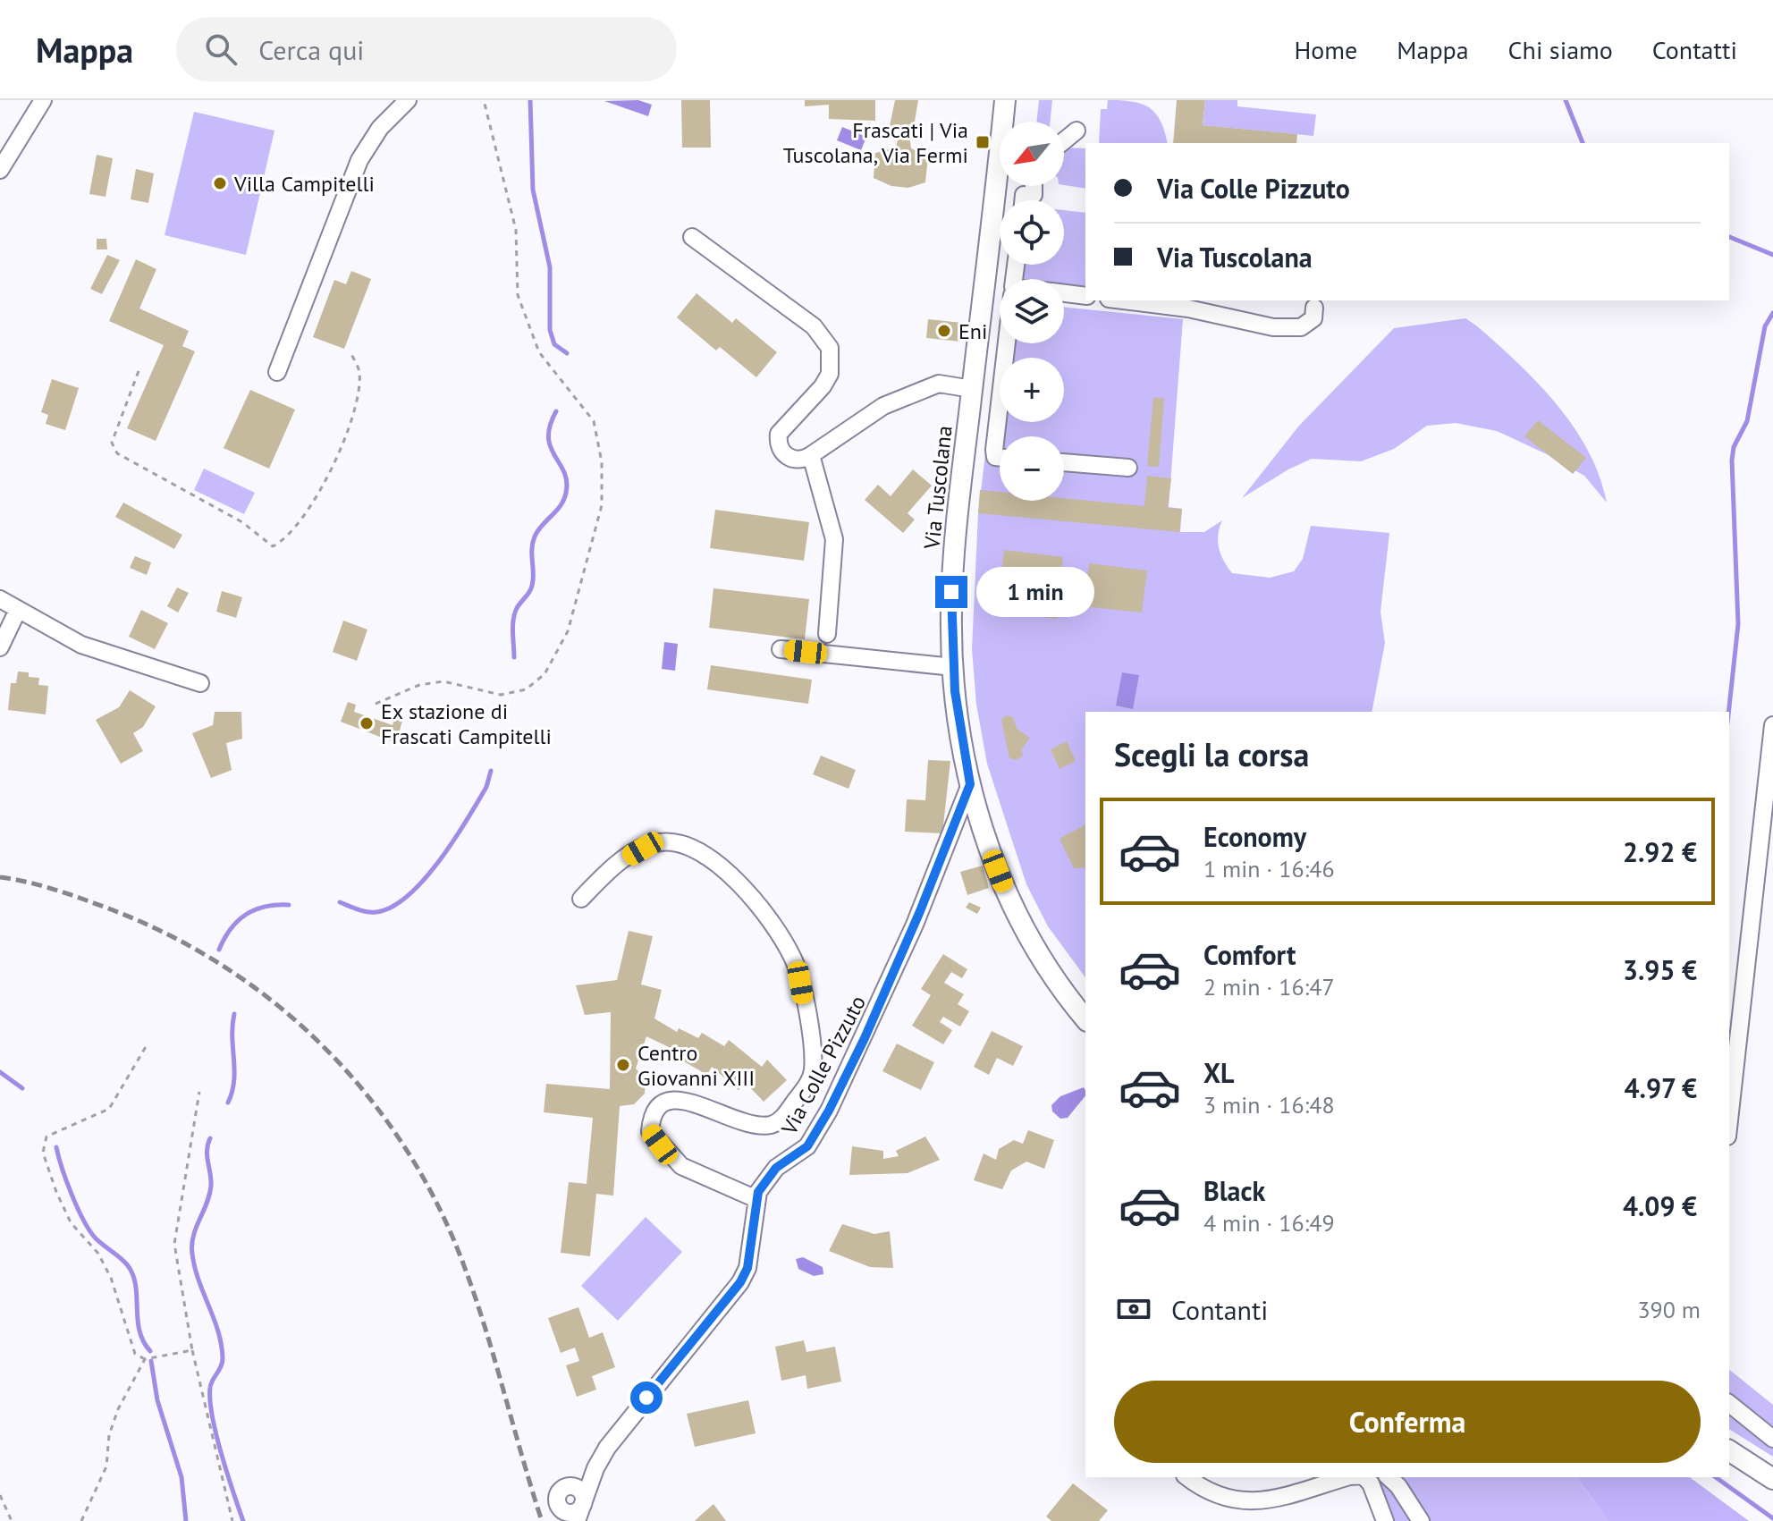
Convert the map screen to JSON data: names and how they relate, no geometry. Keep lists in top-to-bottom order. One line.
{"streets":{"main road":["Via Tuscolana"],"street":["Via Colle Pizzuto"]},"crossings":[["Via Tuscolana","Via Colle Pizzuto"]],"places":{"transit":["Frascati | Via Tuscolana, Via Fermi"],"other":["Villa Campitelli","Eni","Ex stazione di Frascati Campitelli","Centro Giovanni XIII"]},"north":"bottom left","page":{"header":"Mappa","search":"Cerca qui","nav":["Home","Mappa","Chi siamo","Contatti"],"map_buttons":["+","−"],"banner":["Via Colle Pizzuto","Via Tuscolana"],"bubble":"1 min","heading":"Scegli la corsa","list":[{"name":"Economy","note":"1 min · 16:46","value":"2.92 €"},{"name":"Comfort","note":"2 min · 16:47","value":"3.95 €"},{"name":"XL","note":"3 min · 16:48","value":"4.97 €"},{"name":"Black","note":"4 min · 16:49","value":"4.09 €"}],"pay":["Contanti","390 m"],"buttons":"Conferma"}}
